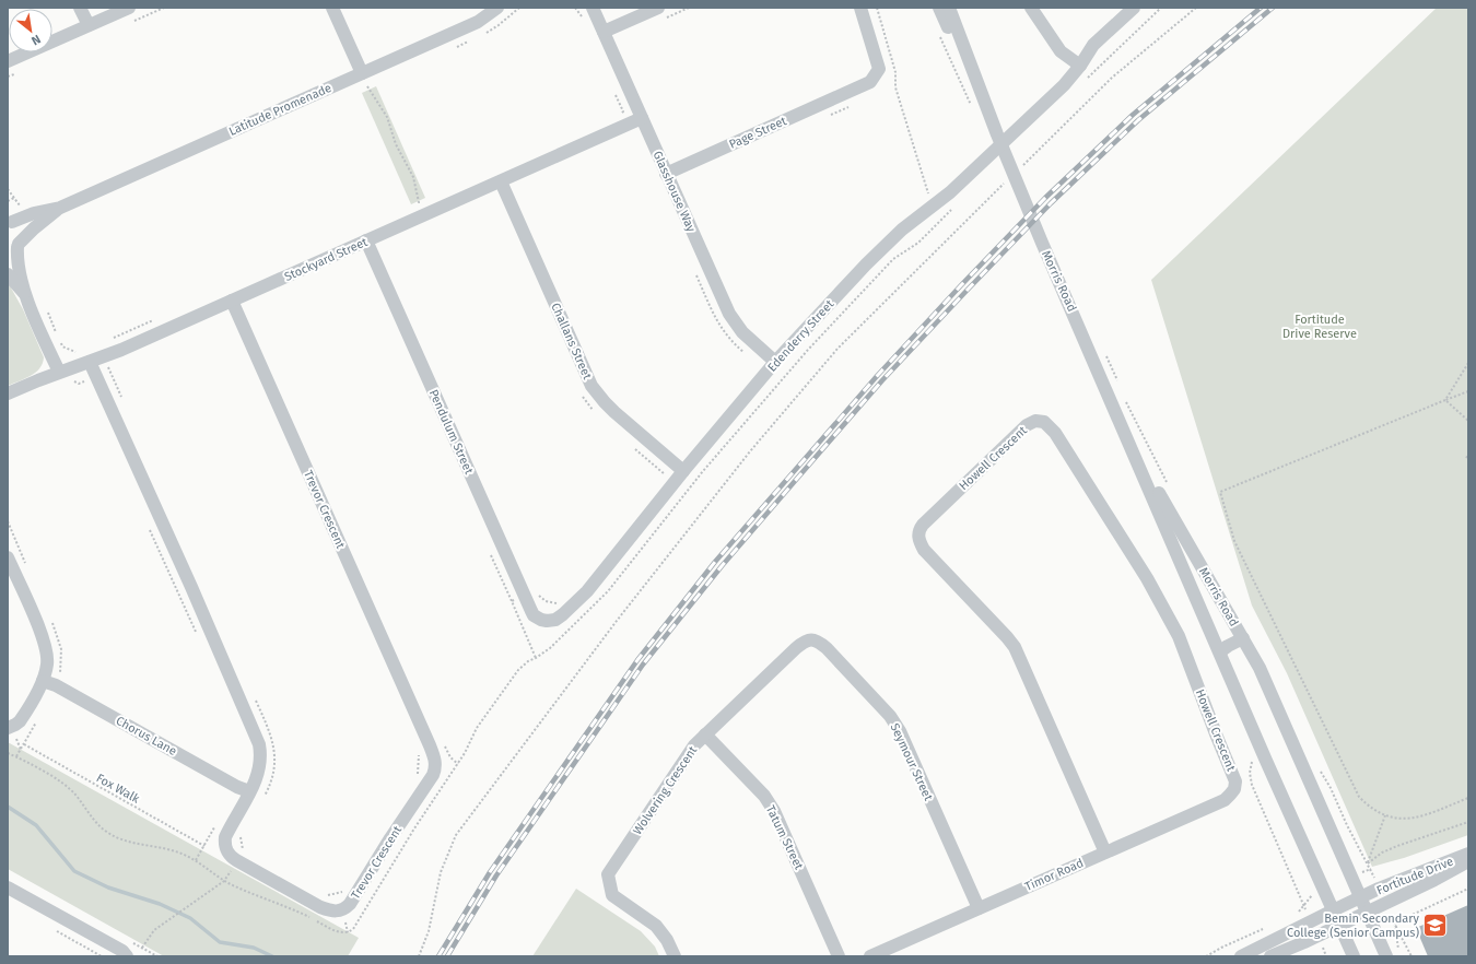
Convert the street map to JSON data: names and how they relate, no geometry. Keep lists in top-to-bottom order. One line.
{"streets":{"street":["Latitude Promenade","Page Street","Glasshouse Way","Stockyard Street","Morris Road","Edenderry Street","Challans Street","Pendulum Street","Howell Crescent","Trevor Crescent","Chorus Lane","Seymour Street","Wolvering Crescent","Tatum Street","Timor Road","Fortitude Drive"],"path":["Fox Walk"]},"crossings":[["Page Street","Glasshouse Way"],["Glasshouse Way","Stockyard Street"],["Glasshouse Way","Edenderry Street"],["Stockyard Street","Challans Street"],["Stockyard Street","Pendulum Street"],["Stockyard Street","Trevor Crescent"],["Morris Road","Fortitude Drive"],["Edenderry Street","Challans Street"],["Edenderry Street","Pendulum Street"],["Howell Crescent","Timor Road"],["Trevor Crescent","Chorus Lane"],["Seymour Street","Wolvering Crescent"],["Seymour Street","Timor Road"],["Wolvering Crescent","Tatum Street"]],"parks":["Fortitude Drive Reserve"],"places":{"school or university":["Bemin Secondary College (Senior Campus)"]},"north":"bottom right"}
